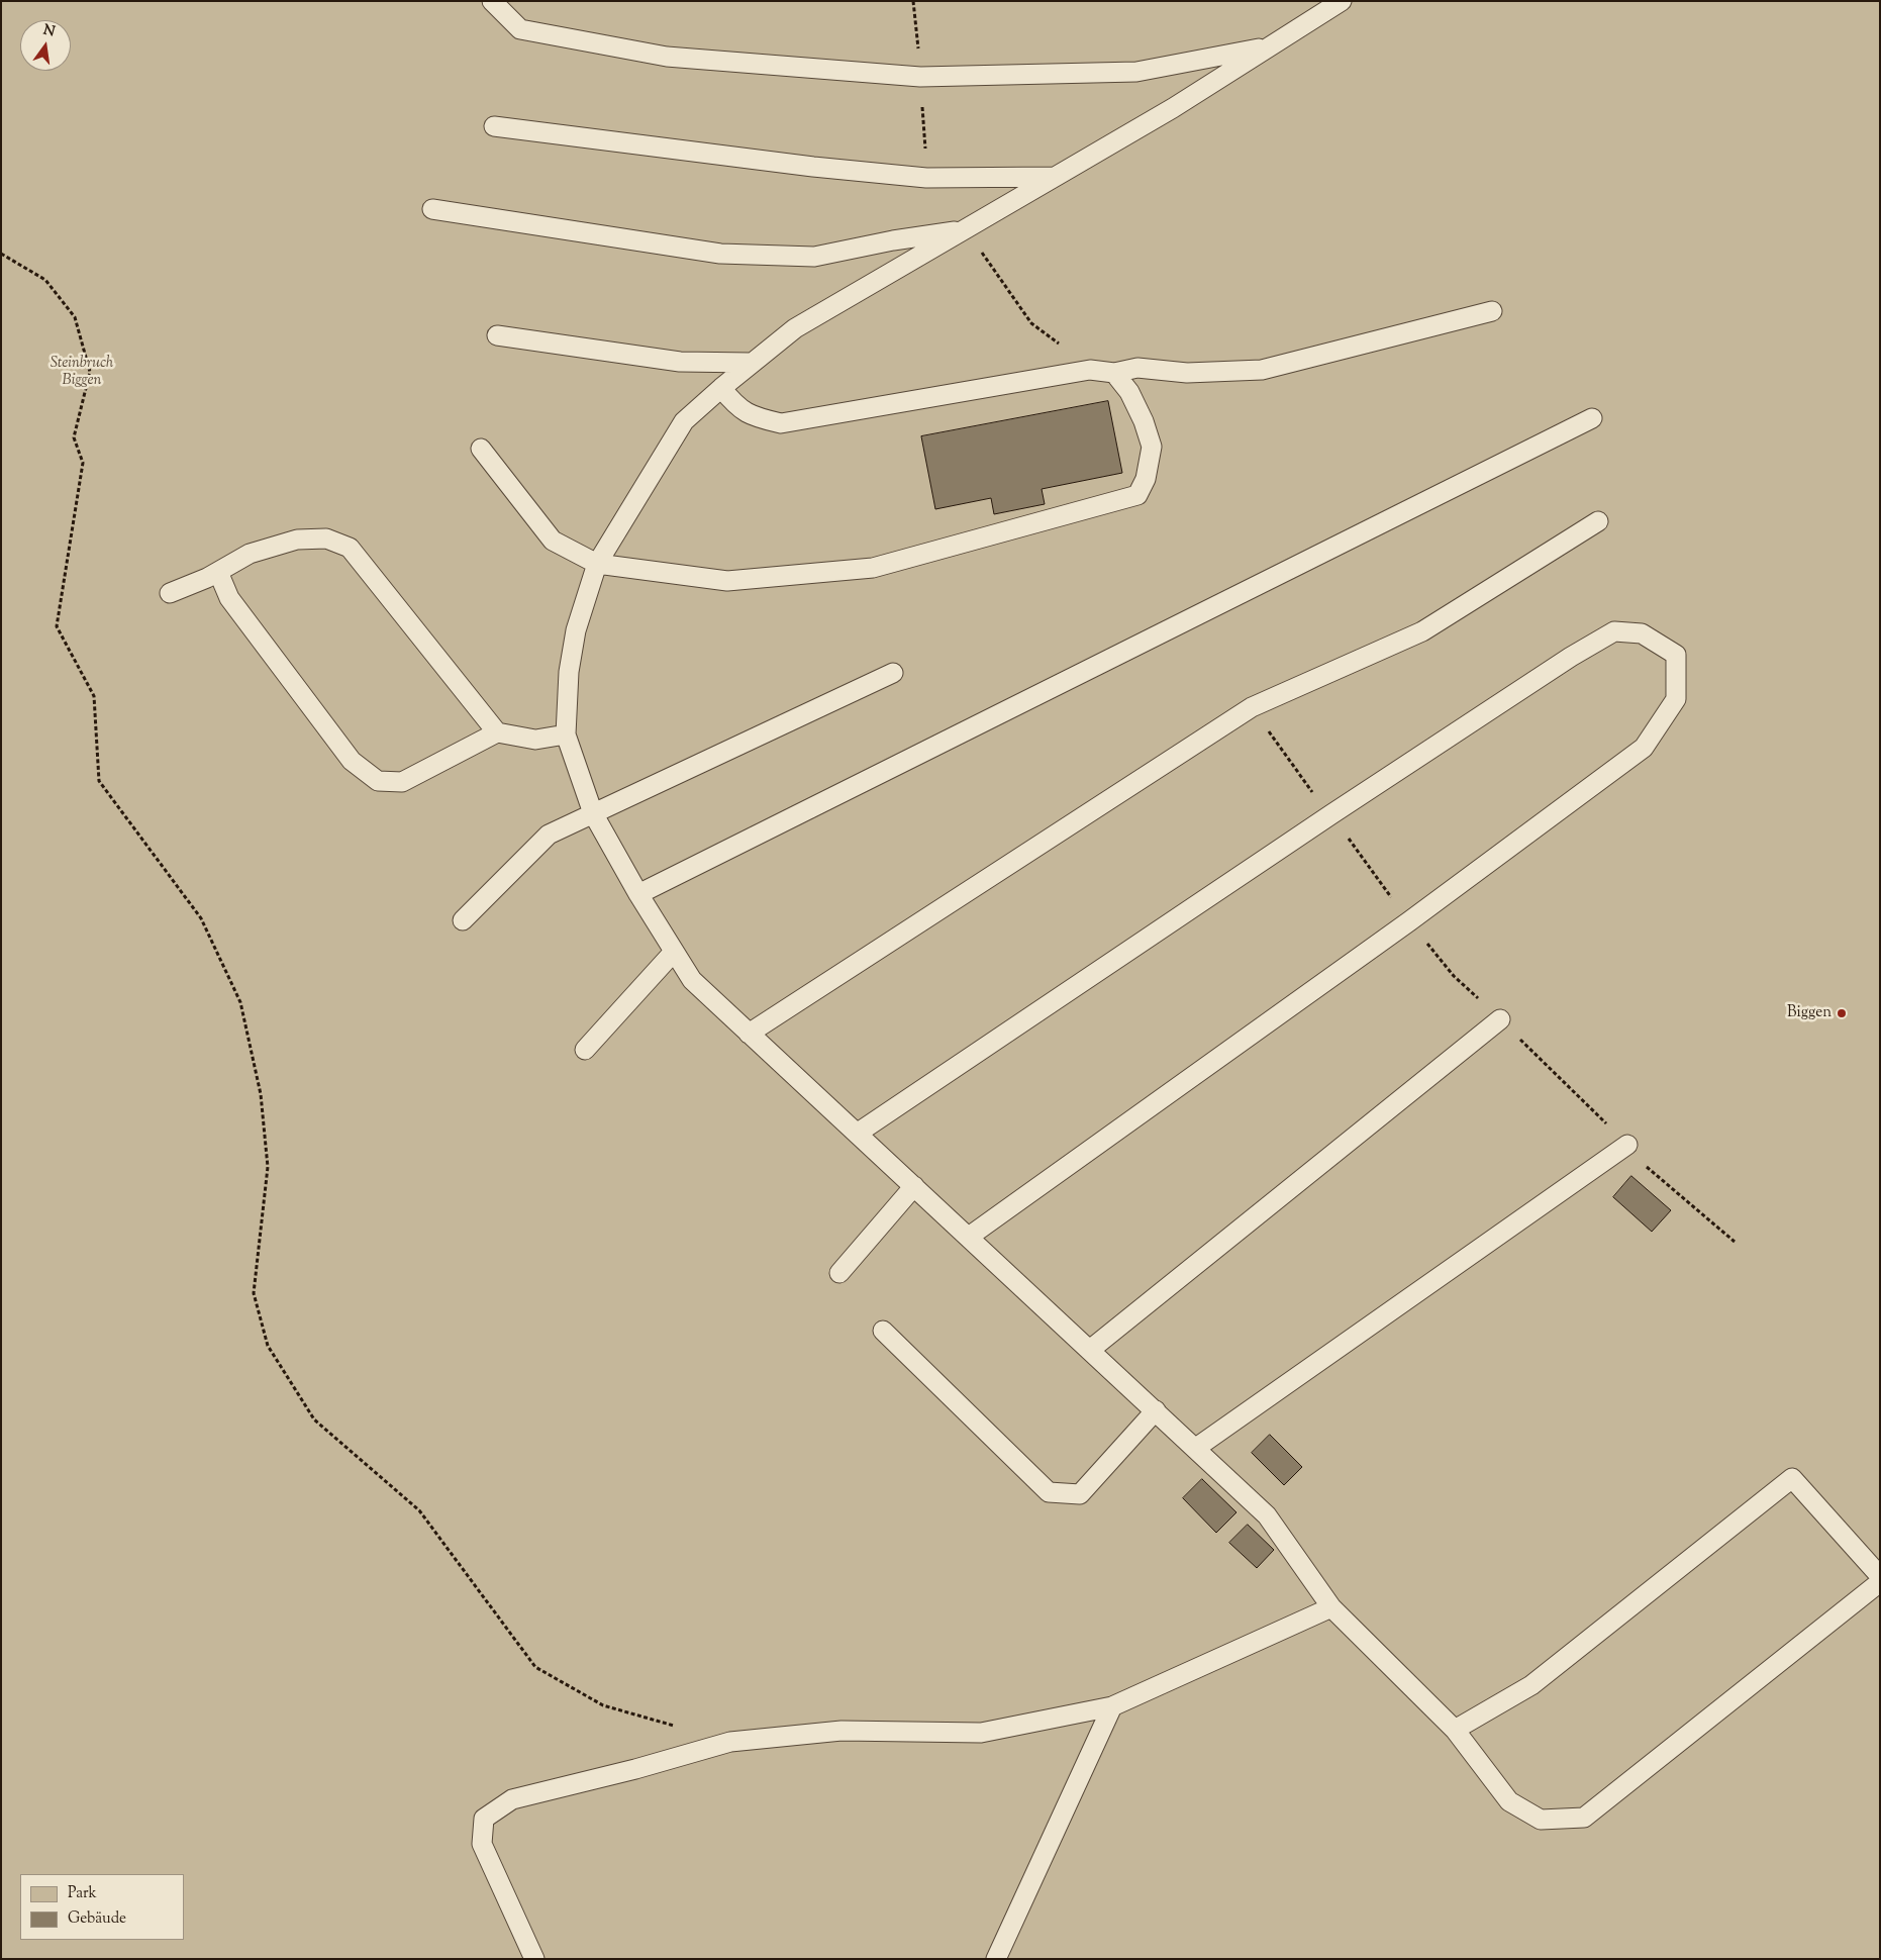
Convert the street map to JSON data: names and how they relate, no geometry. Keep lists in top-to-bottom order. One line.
{"parks":["Steinbruch Biggen"],"places":["Biggen"],"legend":["Park","Gebäude"],"north":"top"}
